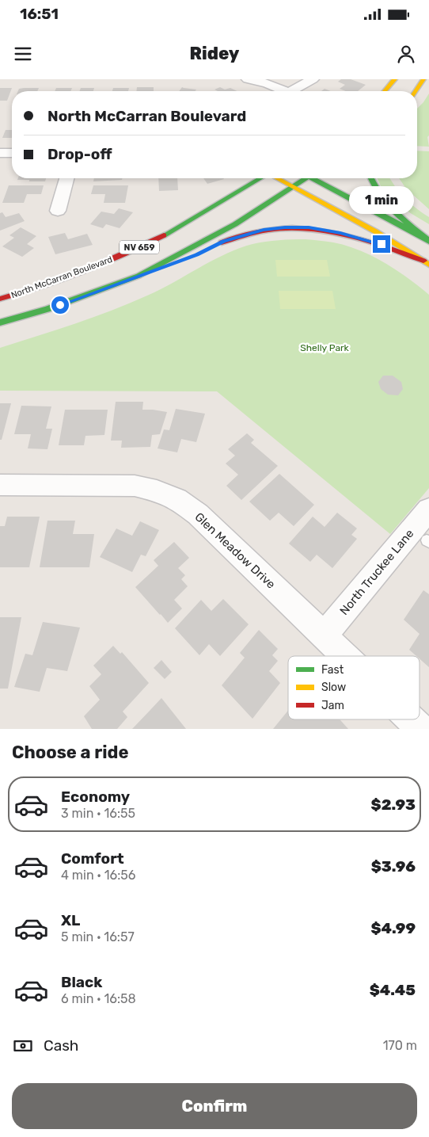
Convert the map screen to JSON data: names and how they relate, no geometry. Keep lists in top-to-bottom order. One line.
{"streets":{"main road":["NV 659","North McCarran Boulevard"],"street":["Glen Meadow Drive","North Truckee Lane"]},"crossings":[["Glen Meadow Drive","North Truckee Lane"]],"parks":["Shelly Park"],"legend":["Fast","Slow","Jam"],"page":{"status":"16:51","header":"Ridey","banner":["North McCarran Boulevard","Drop-off"],"bubble":"1 min","heading":"Choose a ride","list":[{"name":"Economy","note":"3 min · 16:55","value":"$2.93"},{"name":"Comfort","note":"4 min · 16:56","value":"$3.96"},{"name":"XL","note":"5 min · 16:57","value":"$4.99"},{"name":"Black","note":"6 min · 16:58","value":"$4.45"}],"pay":["Cash","170 m"],"buttons":"Confirm"}}
